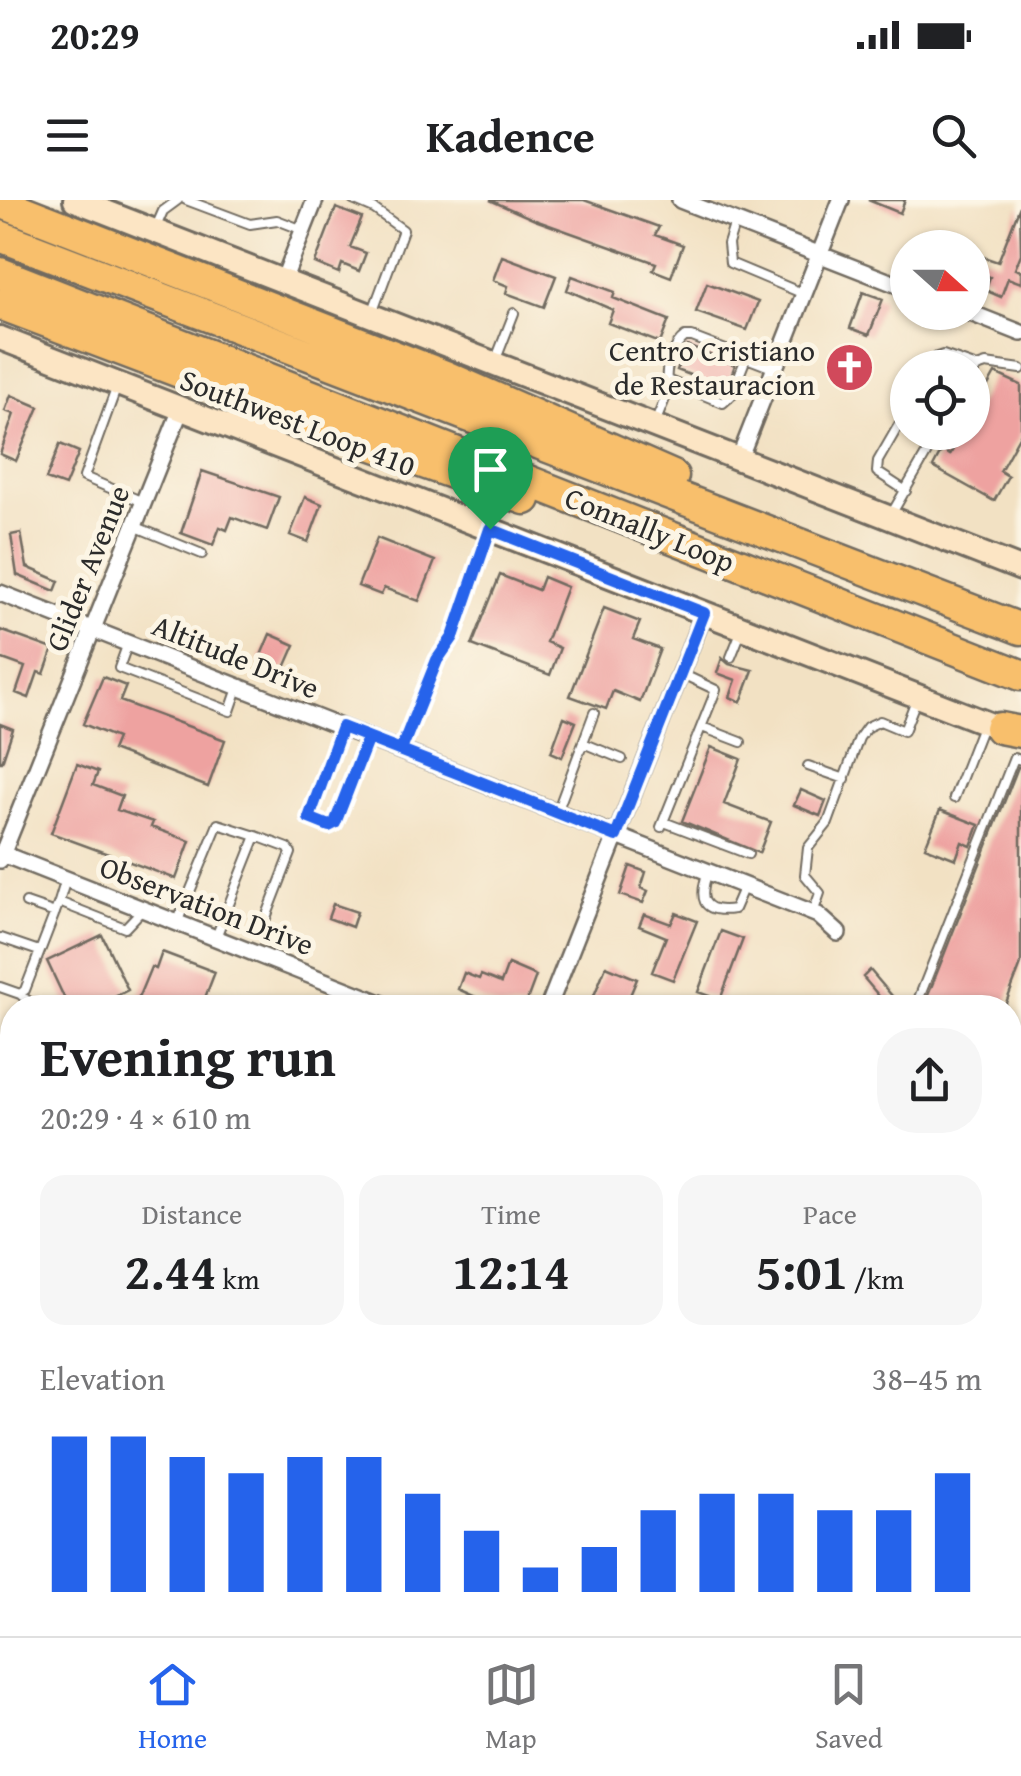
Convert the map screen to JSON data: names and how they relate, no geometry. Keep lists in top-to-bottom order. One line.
{"streets":{"highway":["Connally Loop"],"main road":["Southwest Loop 410"],"street":["Glider Avenue","Altitude Drive","Observation Drive"]},"crossings":[["Southwest Loop 410","Glider Avenue"],["Glider Avenue","Altitude Drive"],["Glider Avenue","Observation Drive"]],"places":{"church":["Centro Cristiano de Restauracion"]},"north":"right","page":{"status":"20:29","header":"Kadence","heading":["Evening run","20:29 · 4 × 610 m"],"stats":[["Distance","2.44 km"],["Time","12:14"],["Pace","5:01 /km"]],"chart":["Elevation","38–45 m"],"tabs":["Home","Map","Saved"]}}
